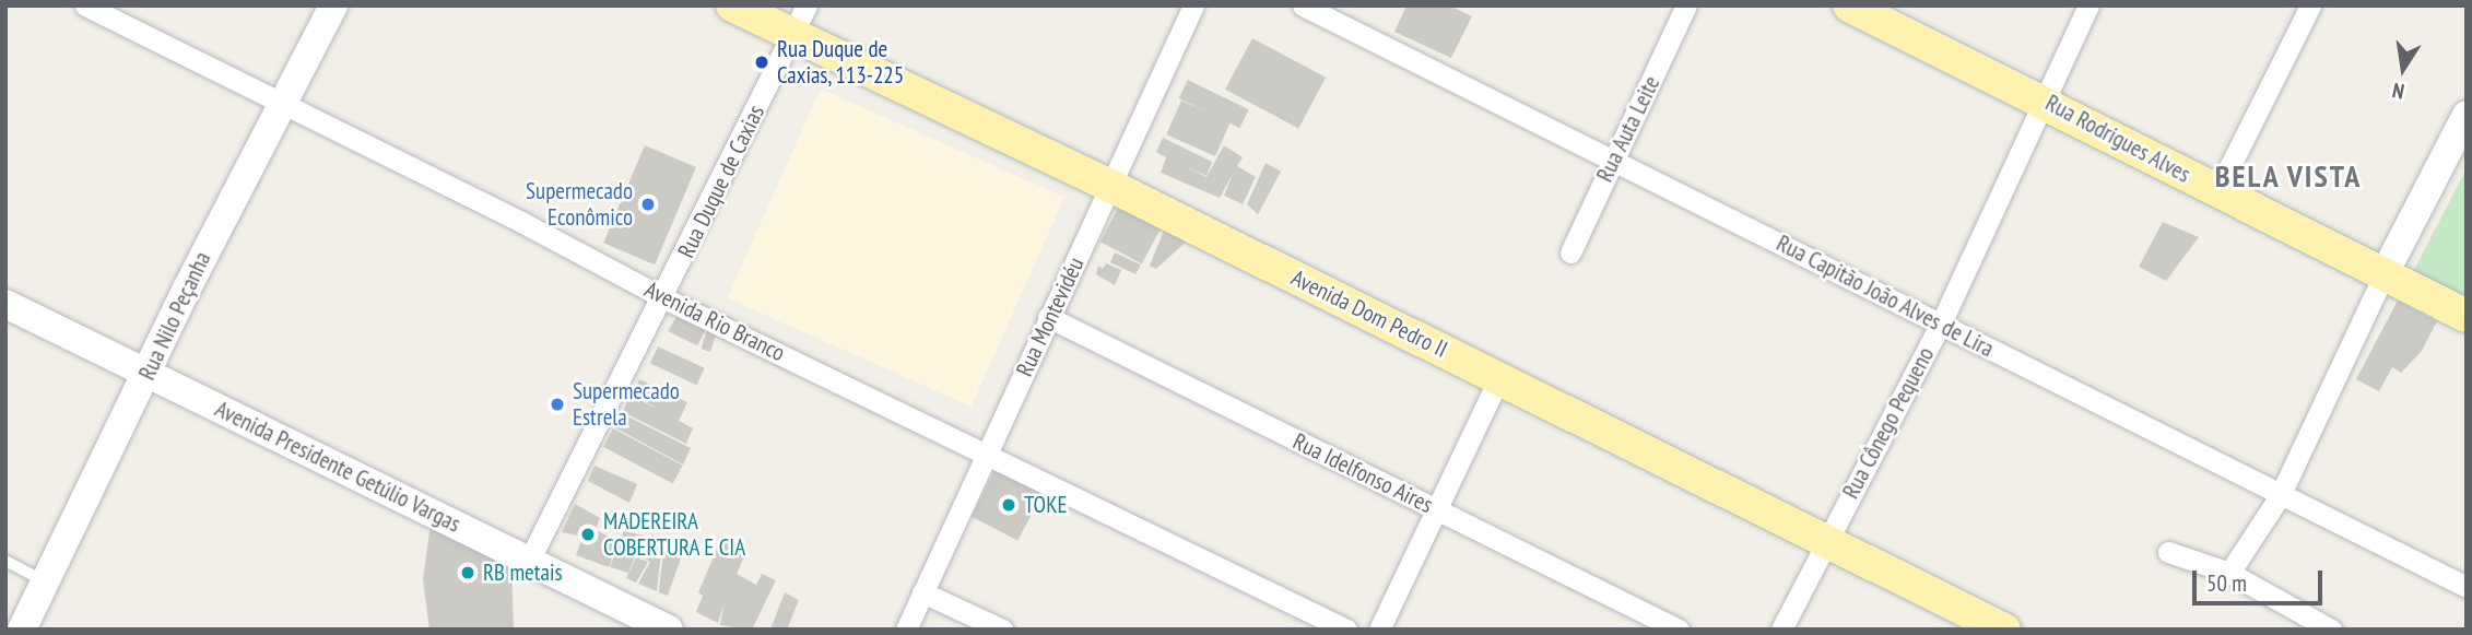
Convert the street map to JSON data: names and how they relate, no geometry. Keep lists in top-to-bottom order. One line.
{"streets":{"main road":["Rua Rodrigues Alves","Avenida Dom Pedro II"],"street":["Rua Auta Leite","Rua Duque de Caxias","Rua Capitão João Alves de Lira","Rua Nilo Peçanha","Rua Montevidéu","Avenida Rio Branco","Rua Cônego Pequeno","Avenida Presidente Getúlio Vargas","Rua Idelfonso Aires"]},"crossings":[["Rua Auta Leite","Rua Capitão João Alves de Lira"],["Rua Rodrigues Alves","Rua Cônego Pequeno"],["Rua Duque de Caxias","Avenida Dom Pedro II"],["Rua Duque de Caxias","Avenida Rio Branco"],["Rua Duque de Caxias","Avenida Presidente Getúlio Vargas"],["Rua Capitão João Alves de Lira","Rua Cônego Pequeno"],["Avenida Dom Pedro II","Rua Montevidéu"],["Avenida Dom Pedro II","Rua Cônego Pequeno"],["Rua Nilo Peçanha","Avenida Rio Branco"],["Rua Nilo Peçanha","Avenida Presidente Getúlio Vargas"],["Rua Montevidéu","Avenida Rio Branco"],["Rua Montevidéu","Rua Idelfonso Aires"]],"districts":["BELA VISTA"],"places":["Rua Duque de Caxias, 113-225","Supermecado Econômico","Supermecado Estrela","TOKE","MADEREIRA COBERTURA E CIA","RB metais"],"scale_bar":"50 m","north":"bottom"}
